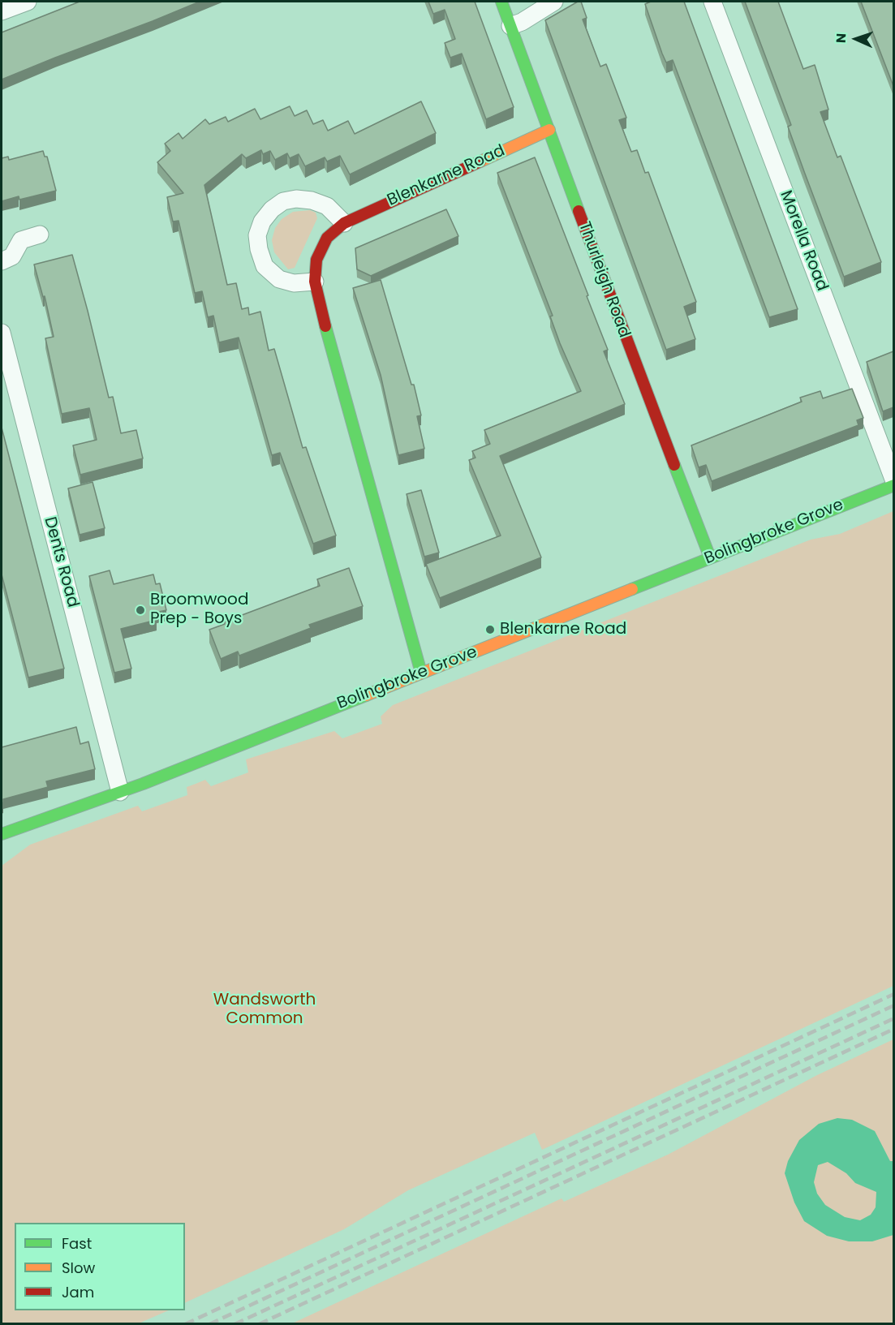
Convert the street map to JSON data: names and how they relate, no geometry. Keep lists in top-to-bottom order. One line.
{"streets":{"street":["Blenkarne Road","Morella Road","Thurleigh Road","Bolingbroke Grove","Dents Road"]},"crossings":[["Blenkarne Road","Thurleigh Road"],["Blenkarne Road","Bolingbroke Grove"],["Thurleigh Road","Bolingbroke Grove"],["Bolingbroke Grove","Dents Road"]],"parks":["Wandsworth Common"],"places":["Broomwood Prep - Boys","Blenkarne Road"],"legend":["Fast","Slow","Jam"],"north":"left"}
